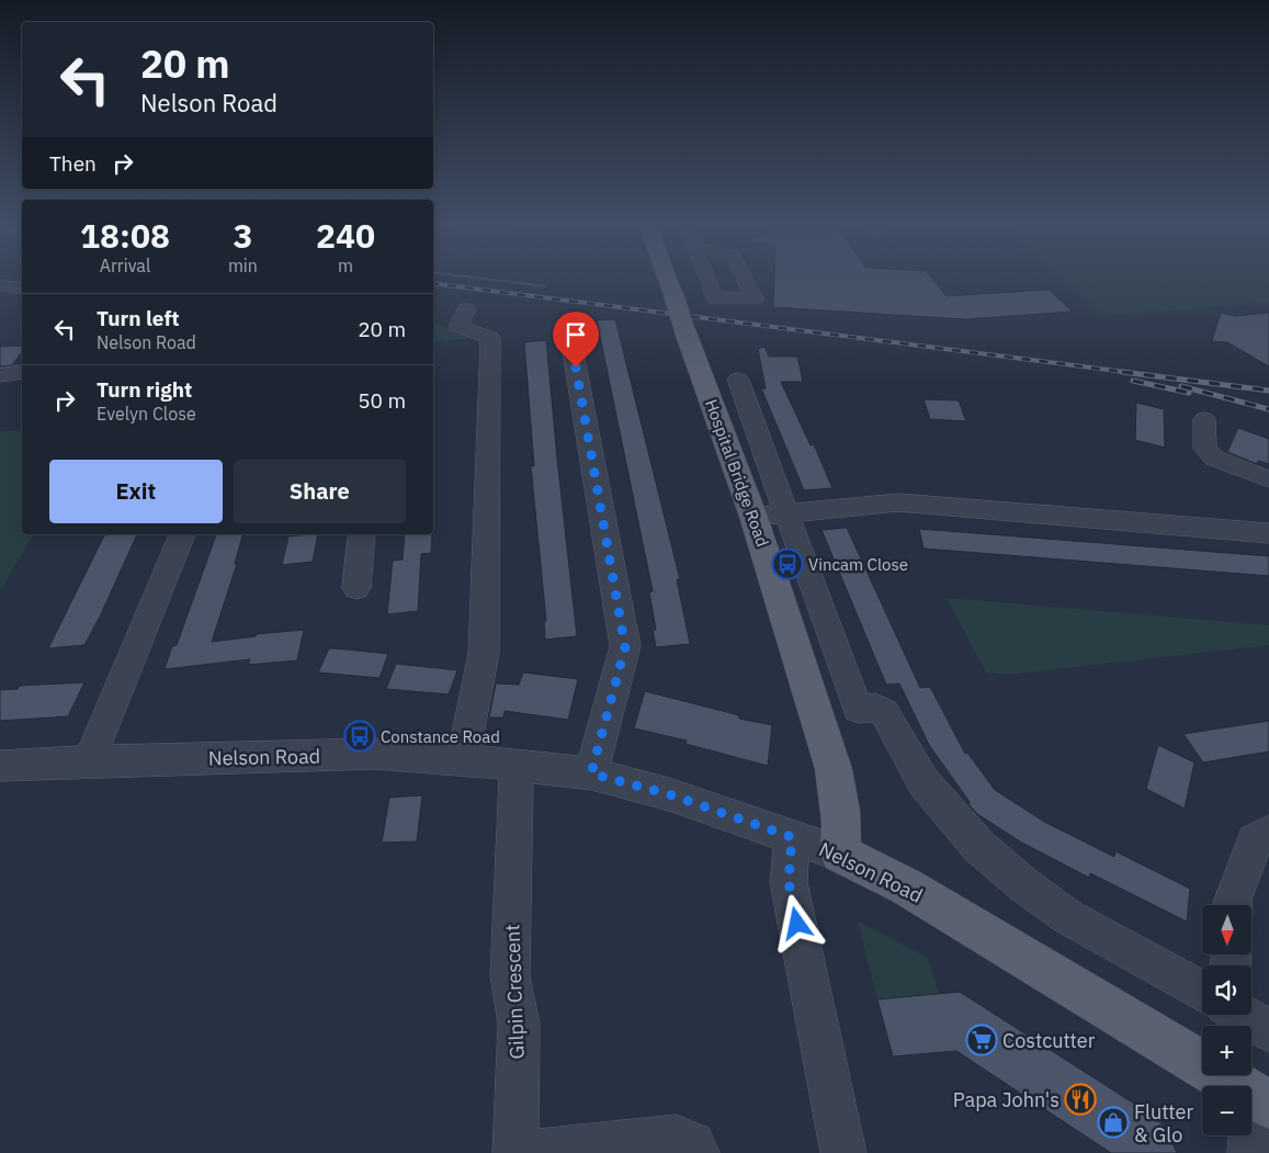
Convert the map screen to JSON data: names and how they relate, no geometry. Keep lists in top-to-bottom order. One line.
{"streets":{"main road":["Hospital Bridge Road","Nelson Road"],"street":["Gilpin Crescent"]},"crossings":[["Hospital Bridge Road","Nelson Road"],["Nelson Road","Gilpin Crescent"]],"places":{"bus stop":["Vincam Close","Constance Road"],"supermarket":["Costcutter"],"restaurant":["Papa John's"],"shop":["Flutter & Glo"]},"north":"bottom","page":{"turn":["20 m","Nelson Road"],"then":"Then","eta":["18:08","Arrival","3","min","240","m"],"list":[{"name":"Turn left","note":"Nelson Road","value":"20 m"},{"name":"Turn right","note":"Evelyn Close","value":"50 m"}],"buttons":["Exit","Share"],"map_buttons":["+","−"]}}
